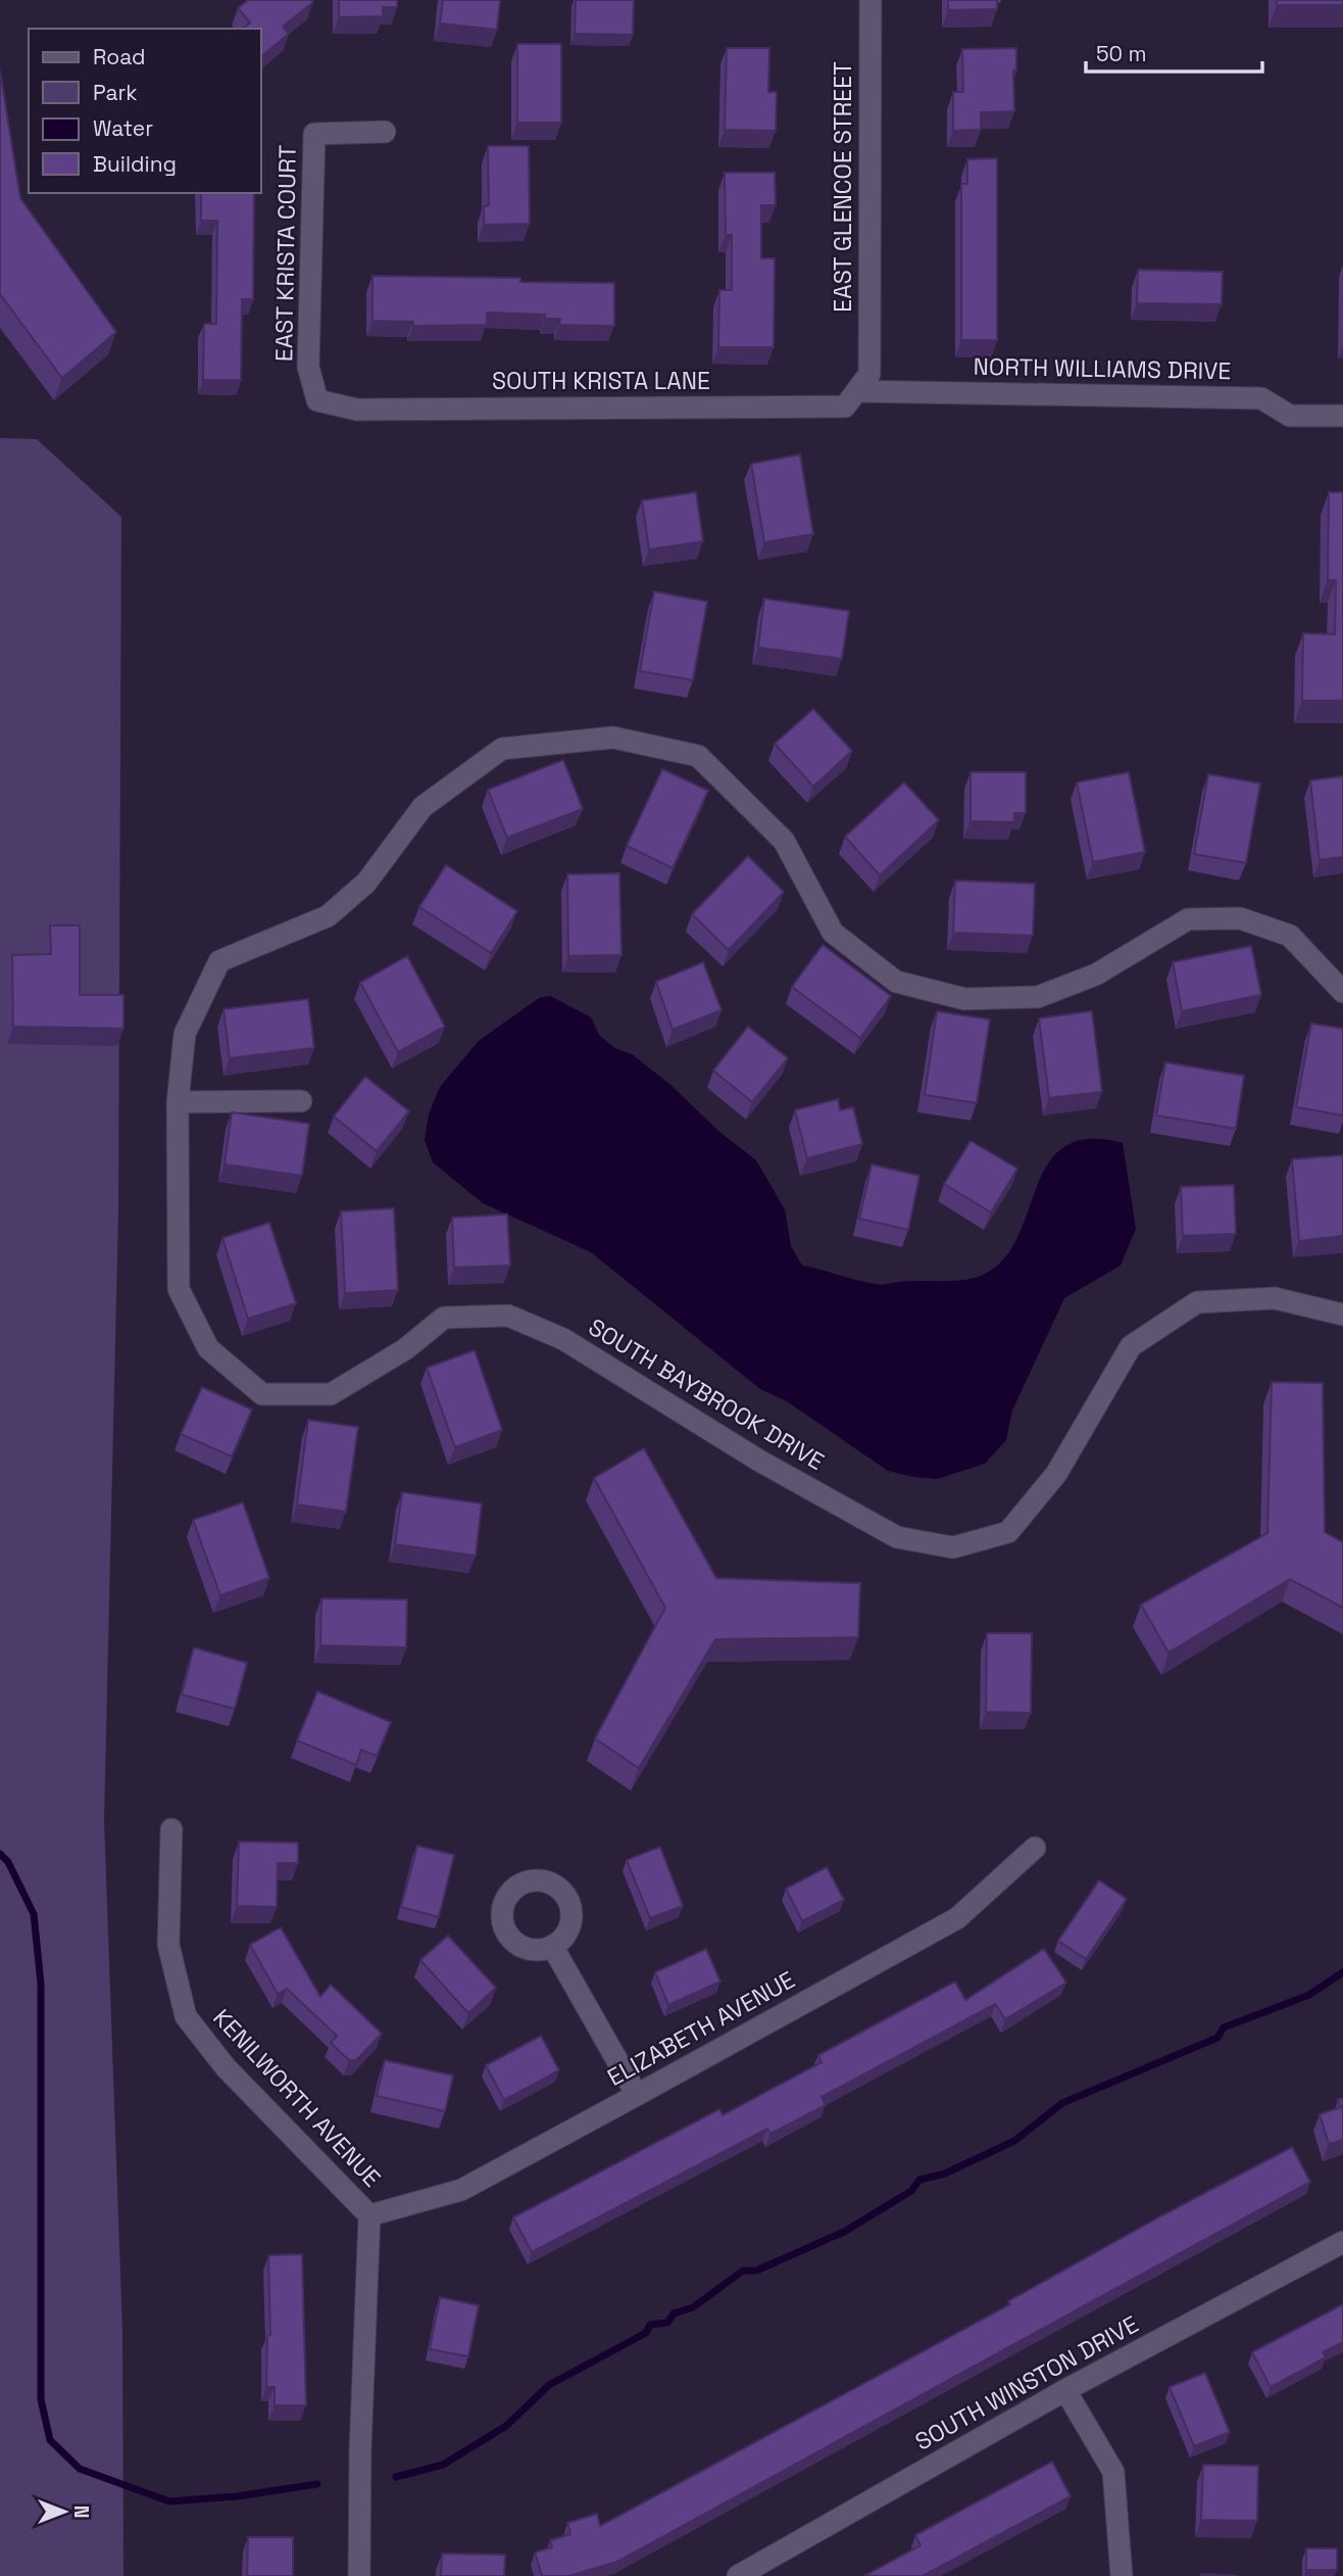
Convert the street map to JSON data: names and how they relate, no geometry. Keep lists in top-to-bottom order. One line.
{"streets":{"street":["EAST GLENCOE STREET","EAST KRISTA COURT","NORTH WILLIAMS DRIVE","SOUTH KRISTA LANE","SOUTH BAYBROOK DRIVE","ELIZABETH AVENUE","KENILWORTH AVENUE","SOUTH WINSTON DRIVE"]},"crossings":[["EAST GLENCOE STREET","SOUTH KRISTA LANE"],["EAST KRISTA COURT","SOUTH KRISTA LANE"],["NORTH WILLIAMS DRIVE","SOUTH KRISTA LANE"],["ELIZABETH AVENUE","KENILWORTH AVENUE"]],"legend":["Road","Park","Water","Building"],"scale_bar":"50 m","north":"right"}
